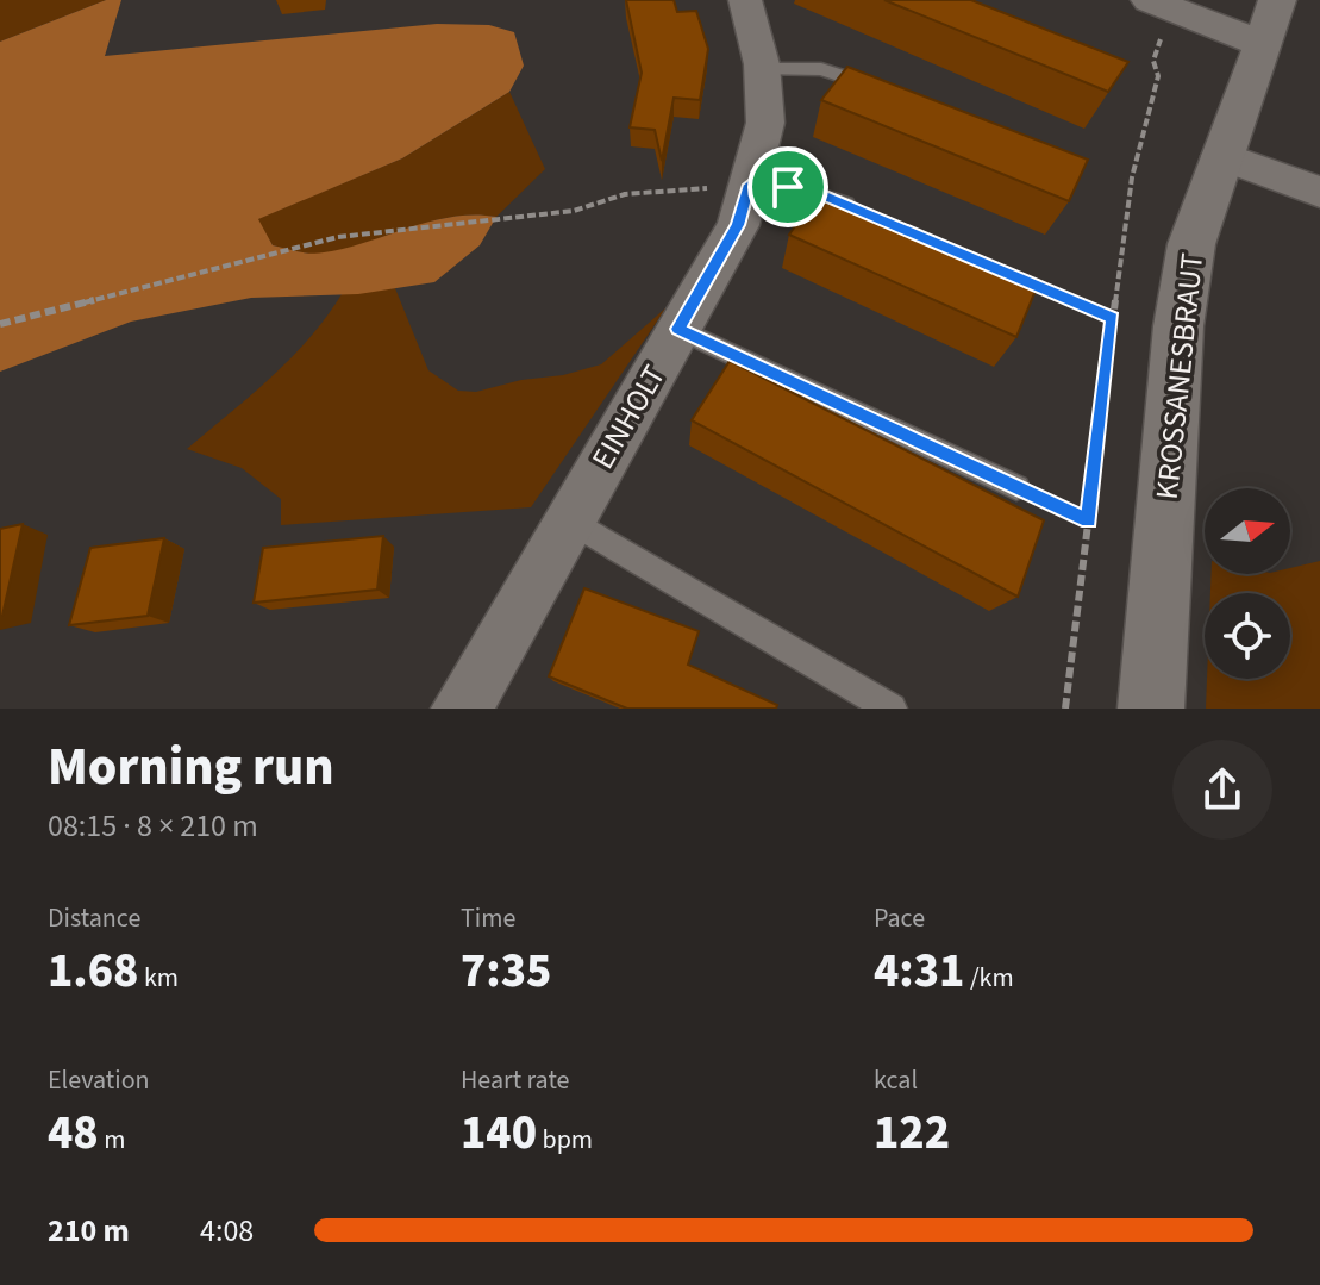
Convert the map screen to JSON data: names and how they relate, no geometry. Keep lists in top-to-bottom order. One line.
{"streets":{"street":["KROSSANESBRAUT","EINHOLT"]},"north":"right","page":{"heading":["Morning run","08:15 · 8 × 210 m"],"stats":[["Distance","1.68 km"],["Time","7:35"],["Pace","4:31 /km"],["Elevation","48 m"],["Heart rate","140 bpm"],["kcal","122"]],"list":[{"name":"210 m","note":"4:08"}]}}
